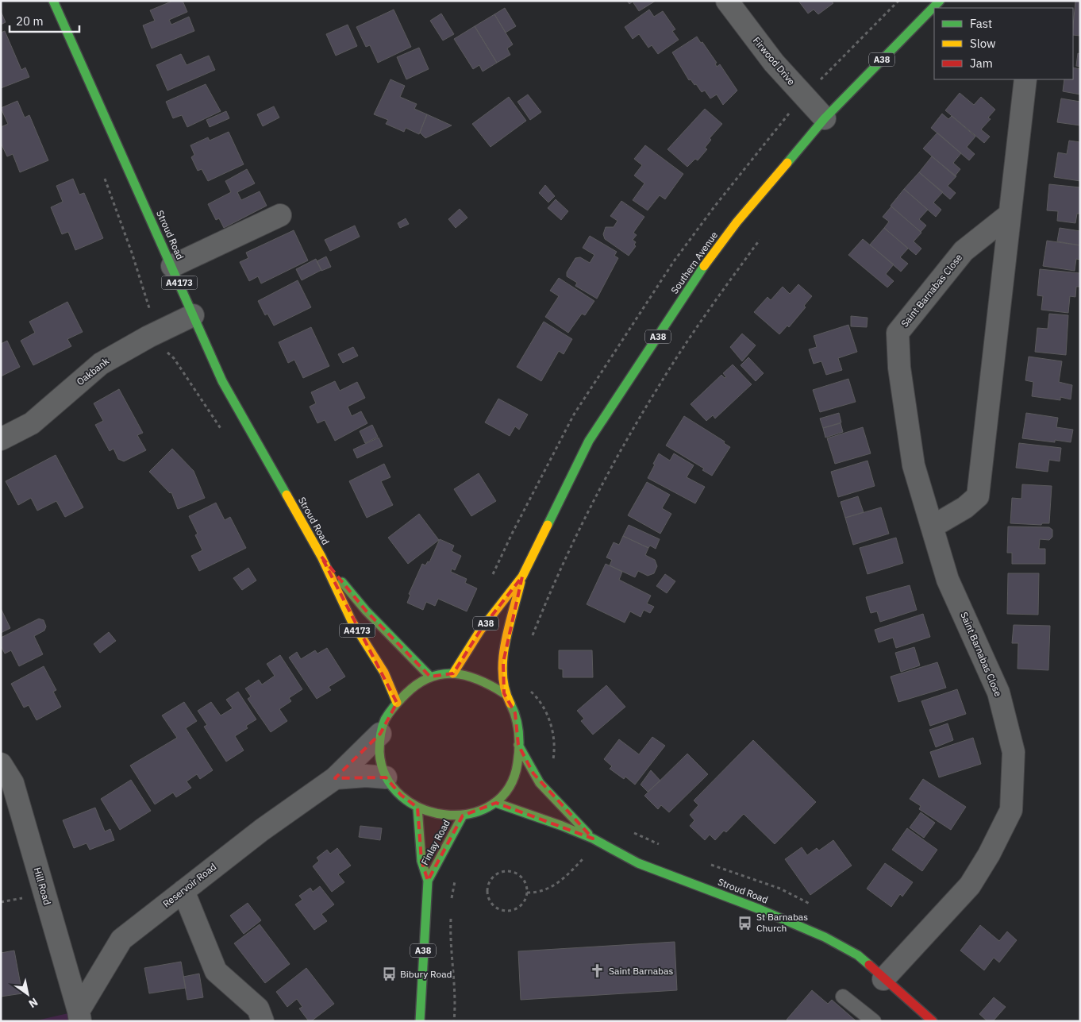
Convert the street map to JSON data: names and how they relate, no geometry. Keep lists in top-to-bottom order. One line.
{"streets":{"main road":["A38","Stroud Road","Southern Avenue","A4173","Finlay Road"],"street":["Firwood Drive","Saint Barnabas Close","Oakbank","Reservoir Road","Hill Road"]},"crossings":[["A38","Stroud Road"],["A38","Southern Avenue"],["A38","A4173"],["A38","Finlay Road"],["A38","Reservoir Road"],["Firwood Drive","Southern Avenue"],["Stroud Road","A4173"],["Stroud Road","Saint Barnabas Close"],["Stroud Road","Oakbank"],["Reservoir Road","Hill Road"]],"places":{"bus stop":["St Barnabas Church","Bibury Road"],"church":["Saint Barnabas"]},"legend":["Fast","Slow","Jam"],"scale_bar":"20 m","north":"bottom right"}
